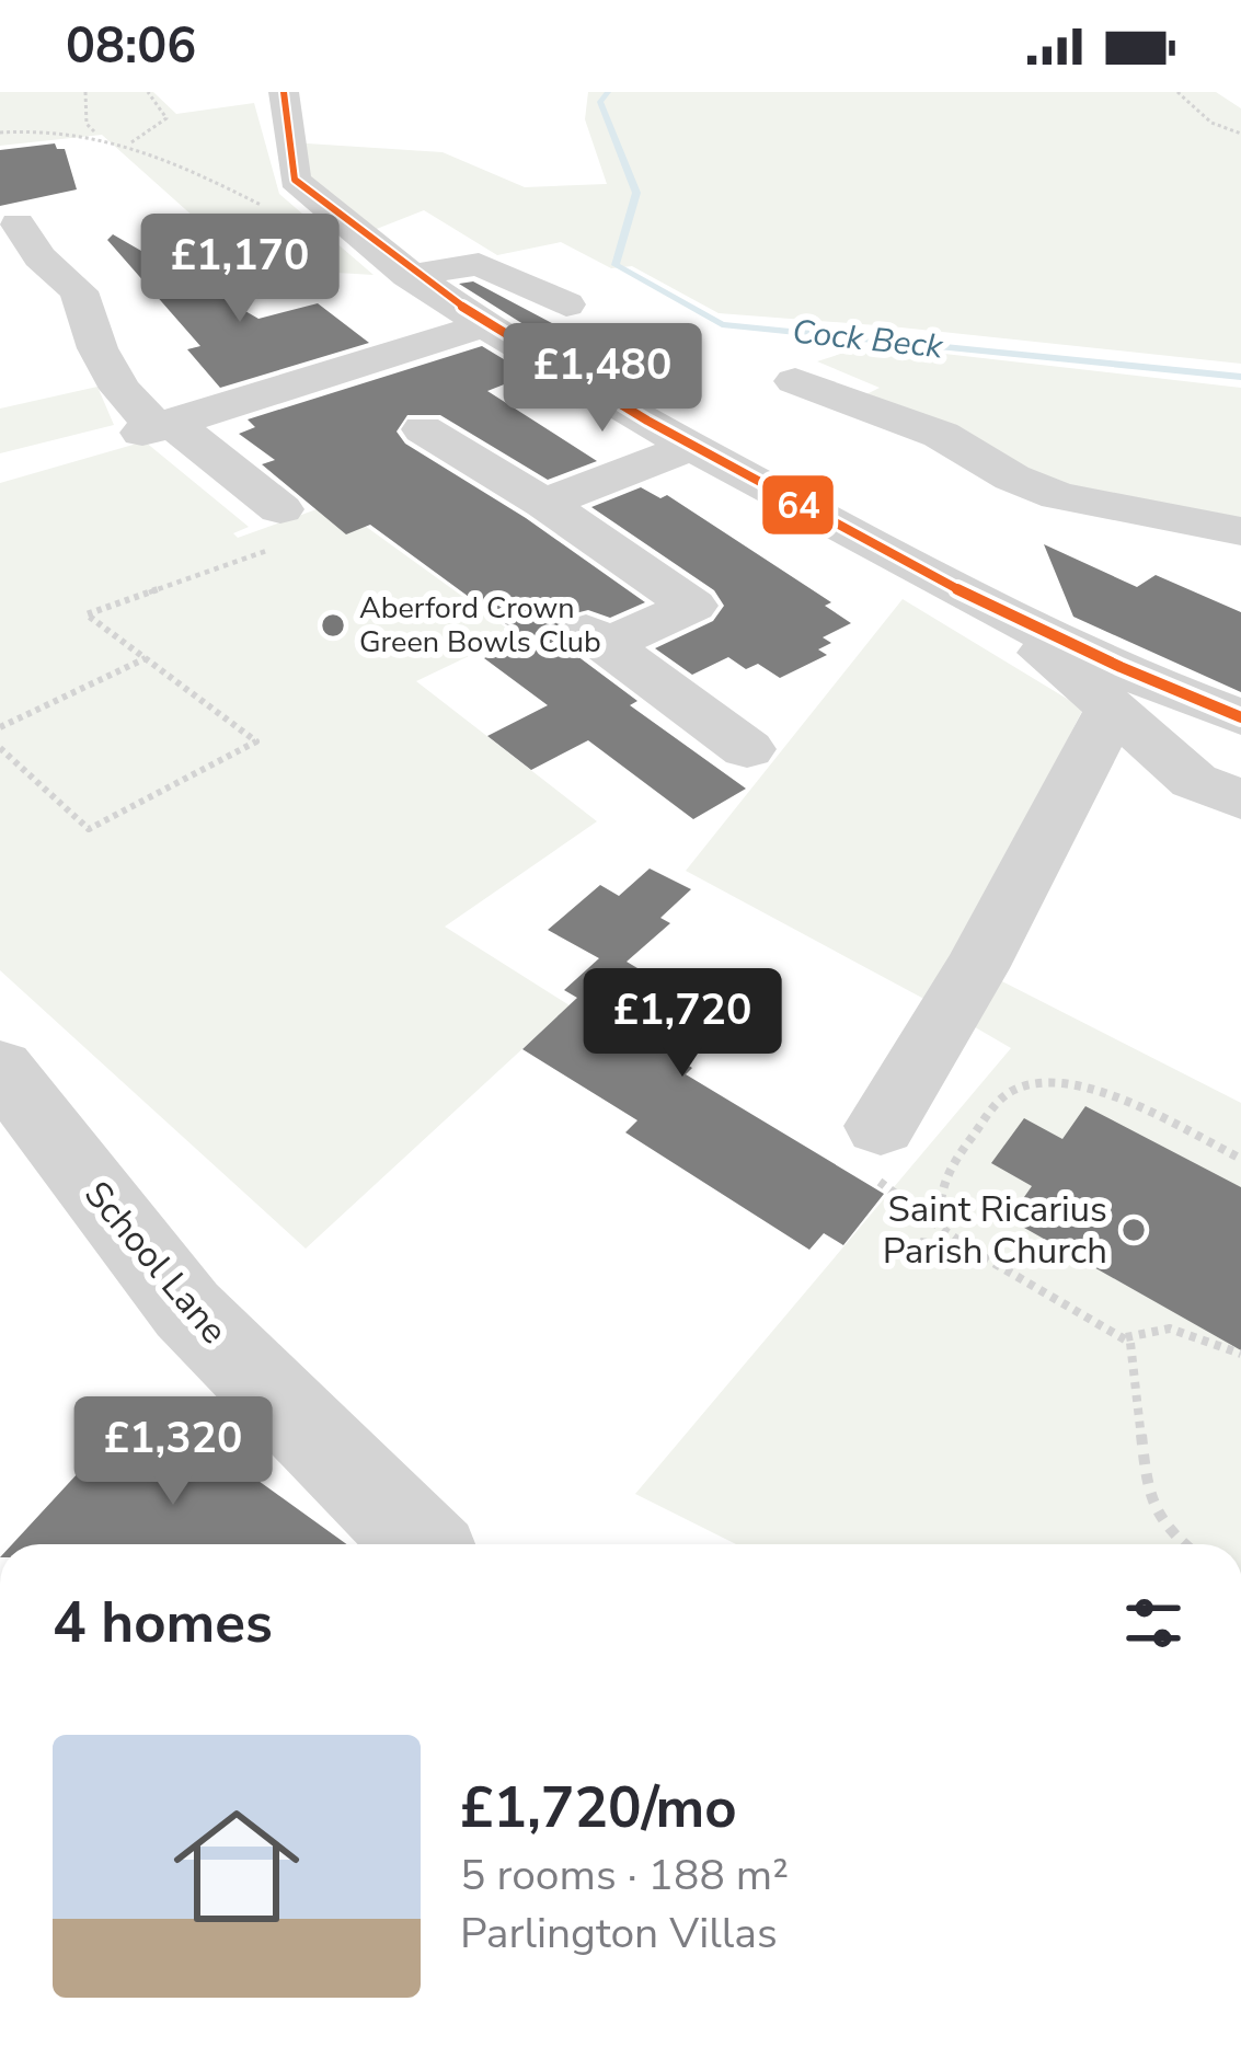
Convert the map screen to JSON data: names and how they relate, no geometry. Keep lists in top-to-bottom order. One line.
{"streets":{"street":["School Lane"]},"water":["Cock Beck"],"places":["Aberford Crown Green Bowls Club","Saint Ricarius Parish Church"],"lines":["transit line 64"],"page":{"status":"08:06","price":["£1,170","£1,480","£1,720","£1,320"],"heading":"4 homes","list":[{"name":"£1,720/mo","note":"5 rooms · 188 m² · Parlington Villas"}]}}
